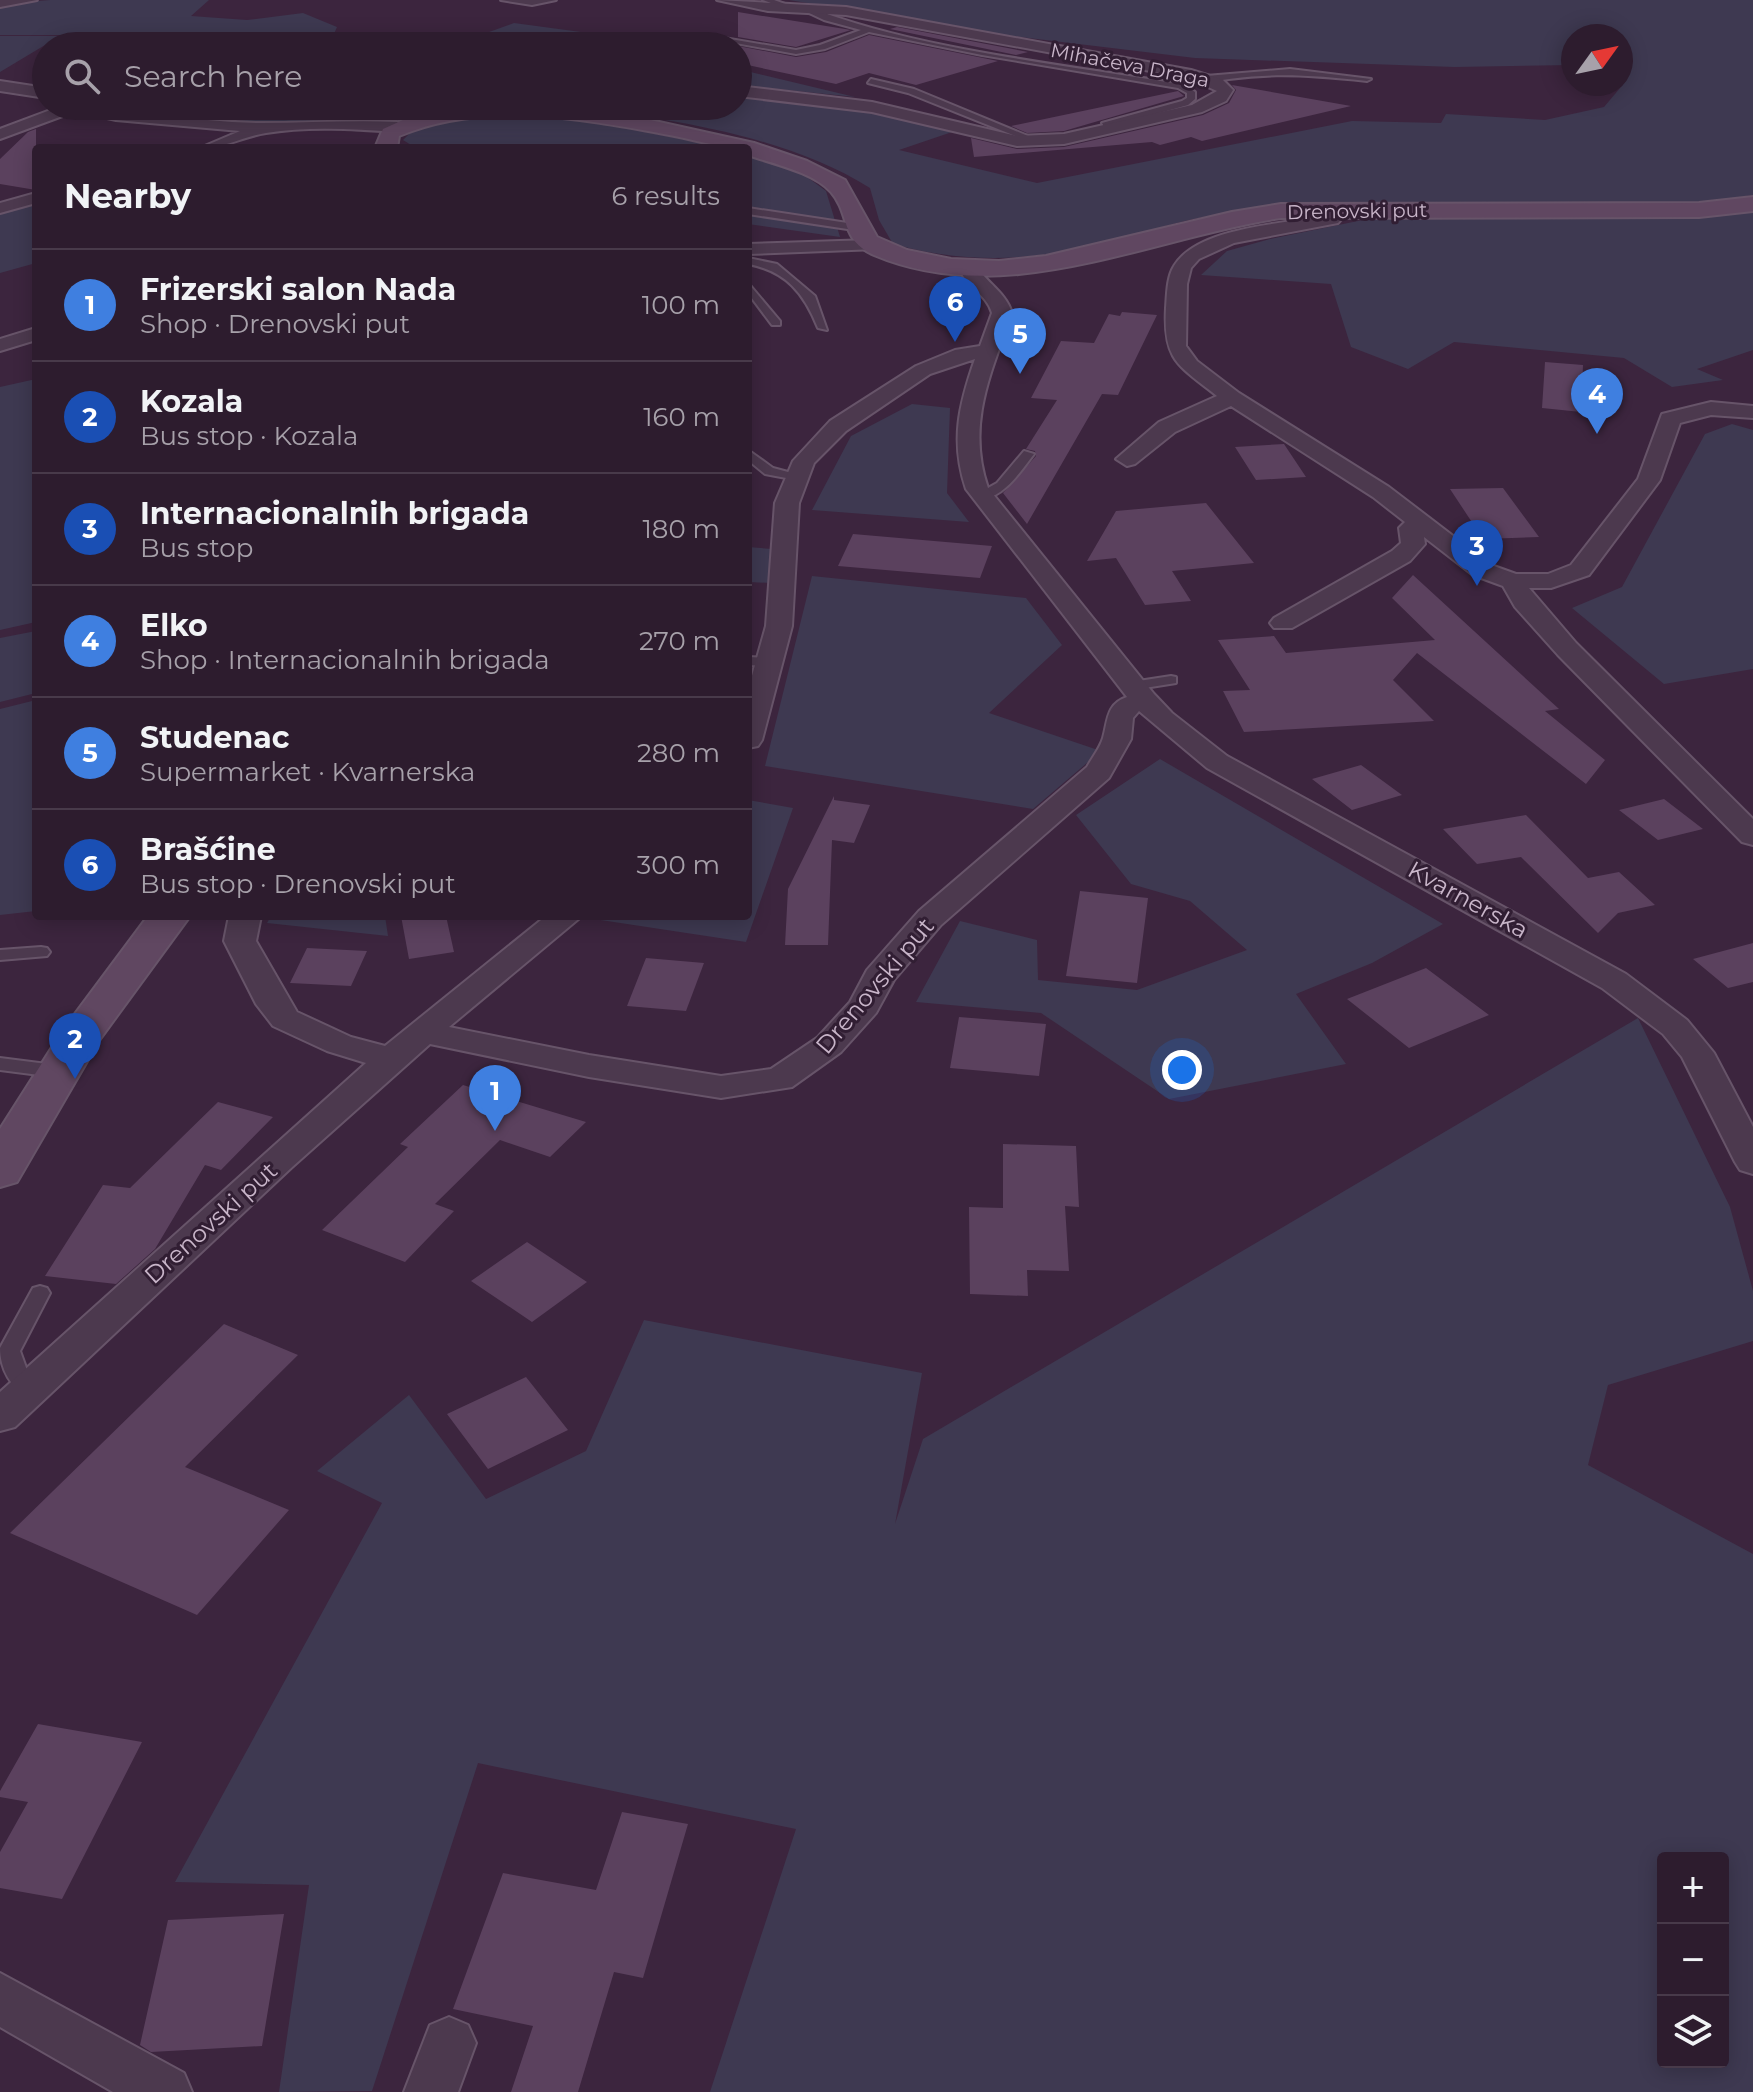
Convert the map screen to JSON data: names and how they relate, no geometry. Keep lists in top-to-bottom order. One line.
{"streets":{"main road":["Drenovski put"],"street":["Mihačeva Draga","Kvarnerska"]},"crossings":[["Drenovski put","Kvarnerska"]],"north":"top right","page":{"search":"Search here","heading":["Nearby","6 results"],"list":[{"mark":"1","name":"Frizerski salon Nada","note":"Shop · Drenovski put","value":"100 m"},{"mark":"2","name":"Kozala","note":"Bus stop · Kozala","value":"160 m"},{"mark":"3","name":"Internacionalnih brigada","note":"Bus stop","value":"180 m"},{"mark":"4","name":"Elko","note":"Shop · Internacionalnih brigada","value":"270 m"},{"mark":"5","name":"Studenac","note":"Supermarket · Kvarnerska","value":"280 m"},{"mark":"6","name":"Brašćine","note":"Bus stop · Drenovski put","value":"300 m"}],"pins":["6","5","4","3","2","1"],"map_buttons":["+","−"]}}
